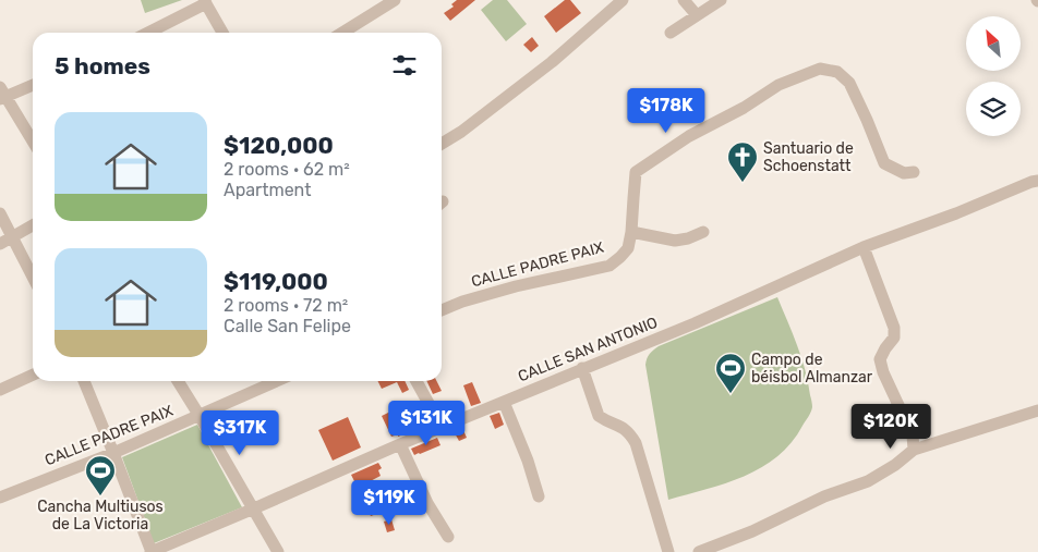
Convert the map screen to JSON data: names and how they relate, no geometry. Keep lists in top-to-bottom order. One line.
{"streets":{"street":["CALLE PADRE PAIX","CALLE SAN ANTONIO"]},"places":{"church":["Santuario de Schoenstatt"],"sports":["Campo de béisbol Almanzar","Cancha Multiusos de La Victoria"]},"north":"top left","page":{"heading":"5 homes","price":["$178K","$131K","$120K","$317K","$119K"],"list":[{"name":"$120,000","note":"2 rooms · 62 m² · Apartment"},{"name":"$119,000","note":"2 rooms · 72 m² · Calle San Felipe"}]}}
